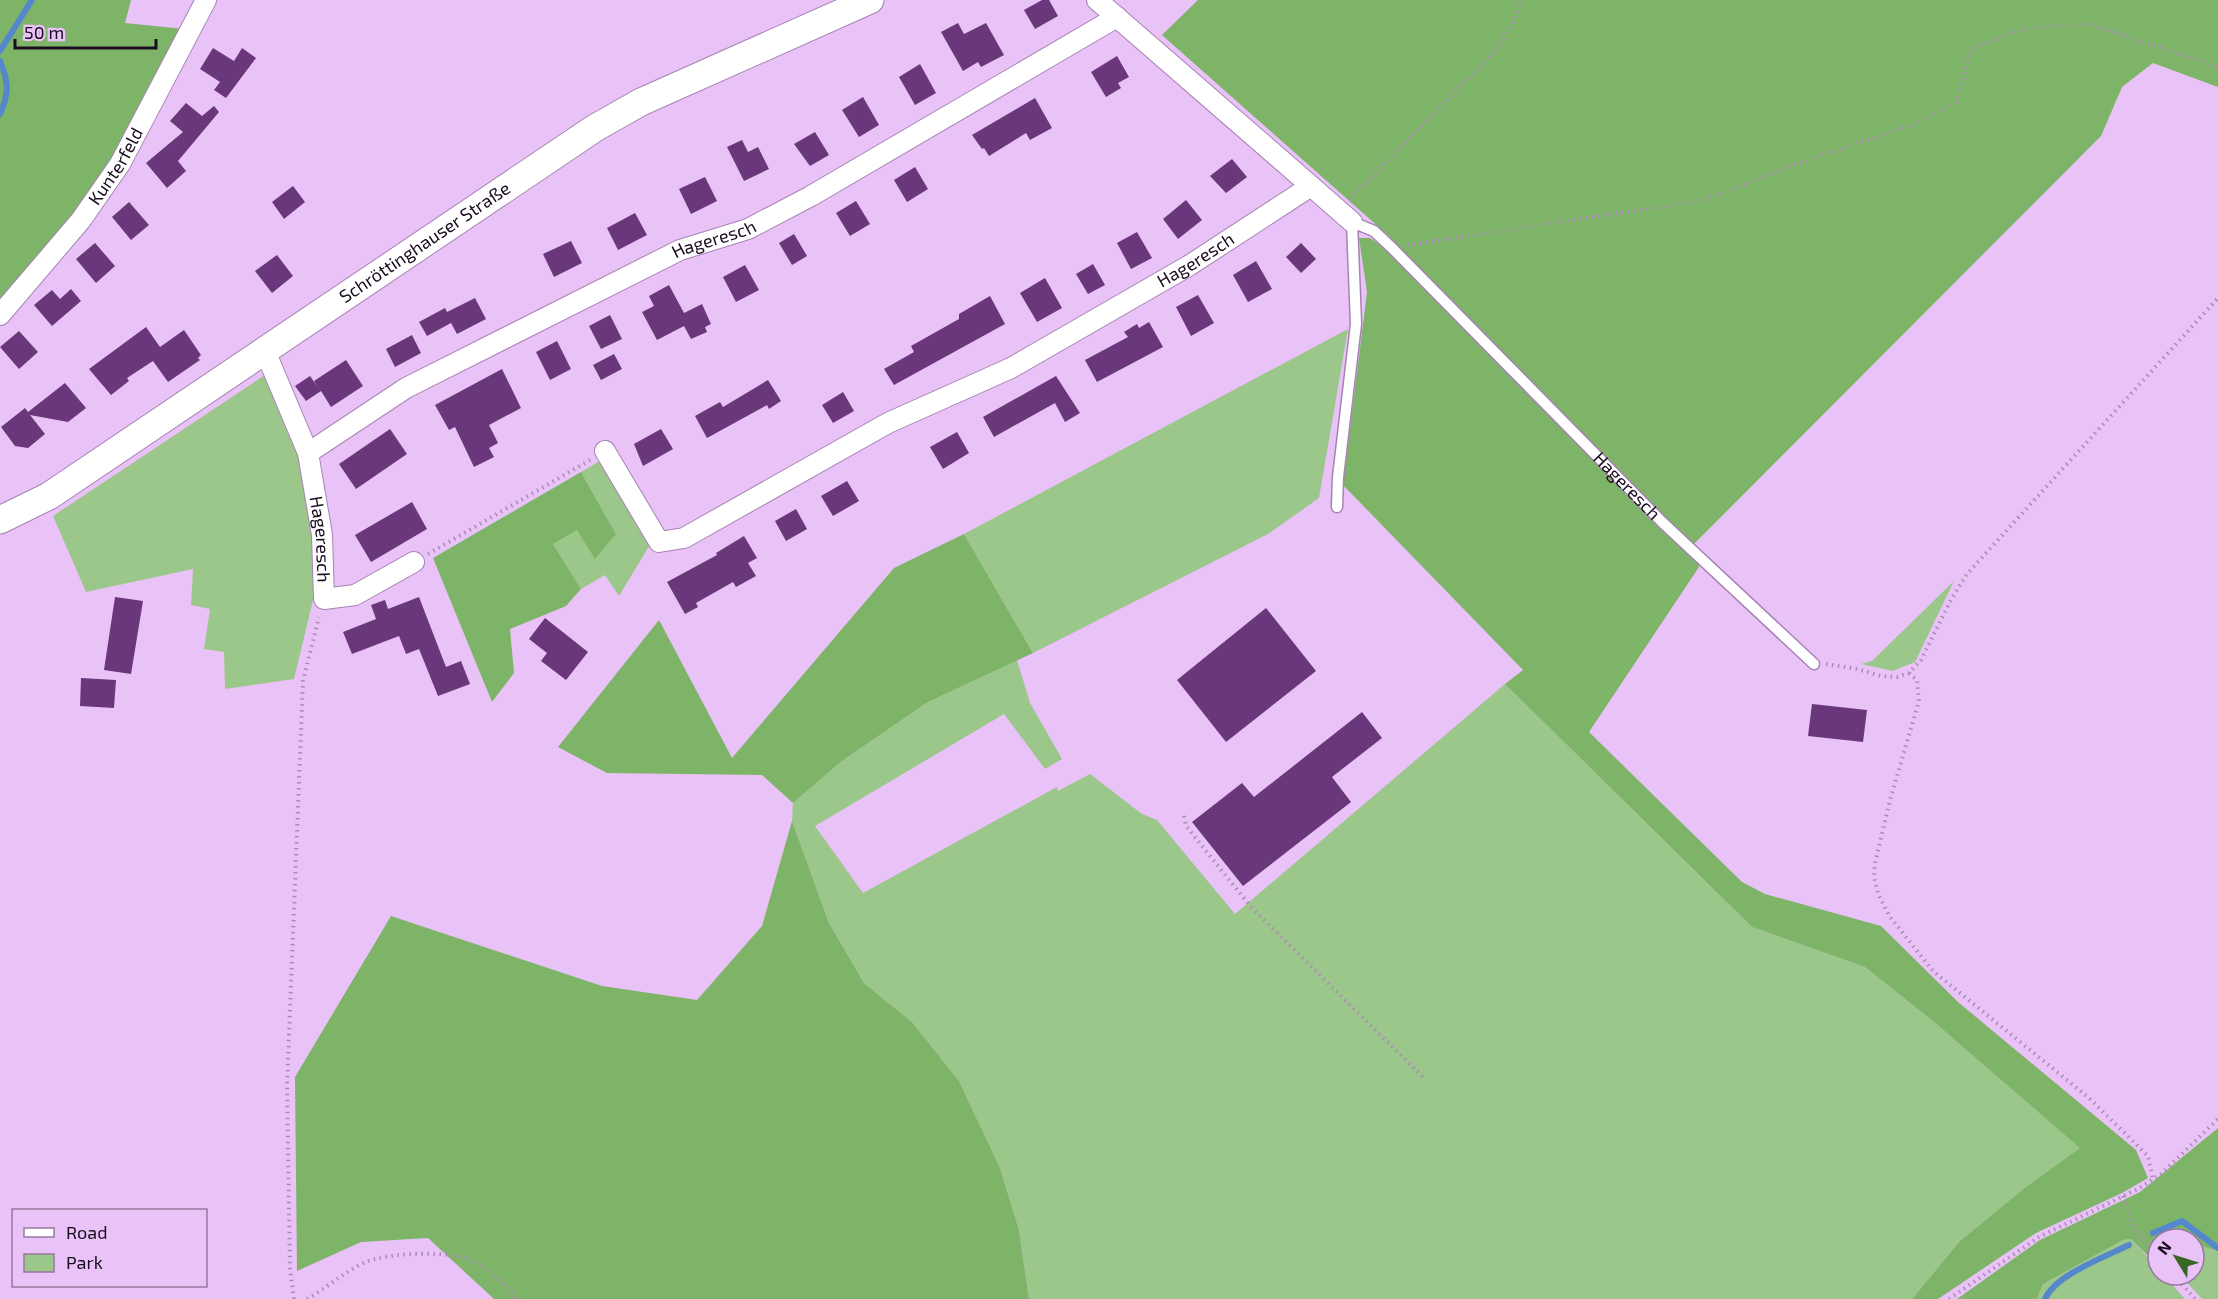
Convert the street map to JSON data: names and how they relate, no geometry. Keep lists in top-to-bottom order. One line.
{"streets":{"main road":["Schröttinghauser Straße"],"street":["Kunterfeld","Hageresch"]},"crossings":[["Hageresch","Schröttinghauser Straße"]],"legend":["Road","Park"],"scale_bar":"50 m","north":"top left"}
